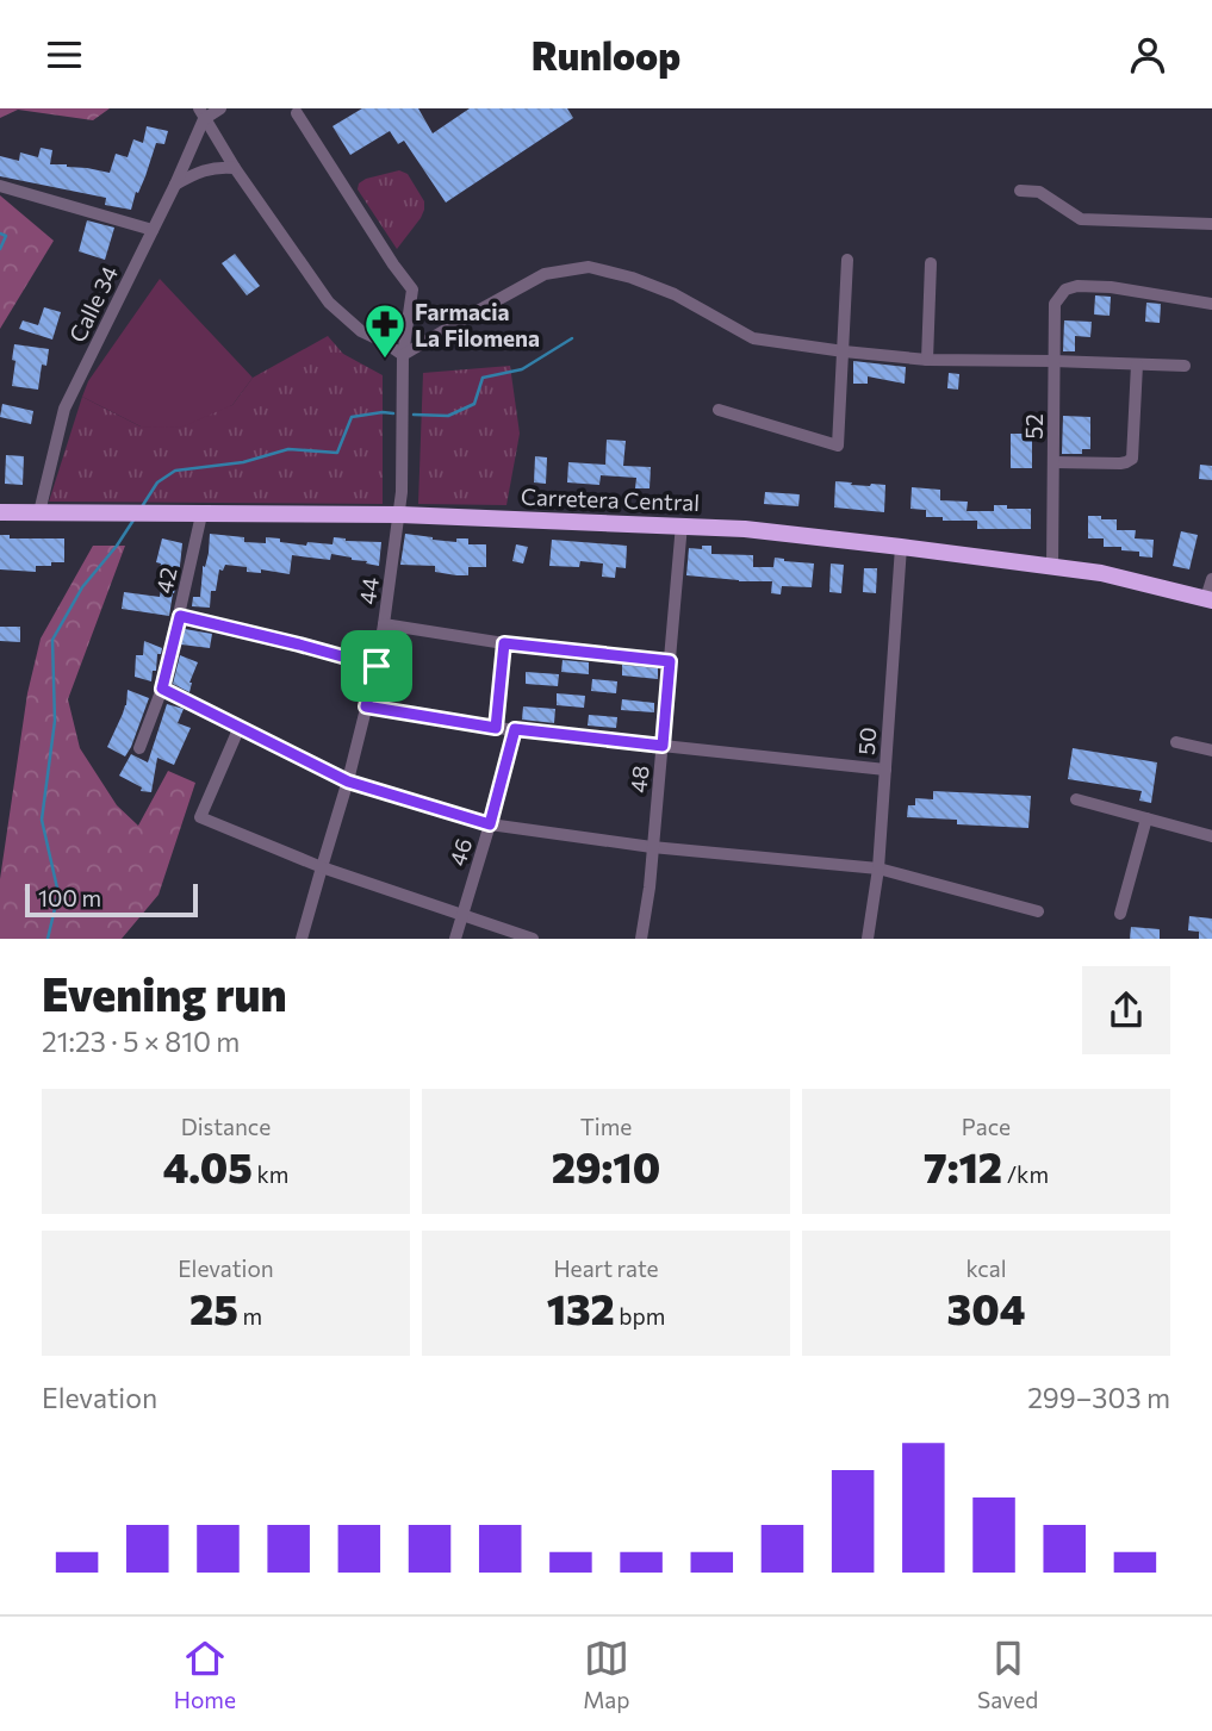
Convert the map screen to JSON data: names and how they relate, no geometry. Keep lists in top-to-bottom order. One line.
{"streets":{"highway":["Carretera Central"],"street":["Calle 34","52","42","44","50","48","46"]},"crossings":[["Calle 34","Carretera Central"],["52","Carretera Central"],["Carretera Central","42"],["Carretera Central","44"],["Carretera Central","50"],["Carretera Central","48"]],"places":{"pharmacy":["Farmacia La Filomena"]},"scale_bar":"100 m","page":{"header":"Runloop","scale":"100 m","heading":["Evening run","21:23 · 5 × 810 m"],"stats":[["Distance","4.05 km"],["Time","29:10"],["Pace","7:12 /km"],["Elevation","25 m"],["Heart rate","132 bpm"],["kcal","304"]],"chart":["Elevation","299–303 m"],"tabs":["Home","Map","Saved"]}}
